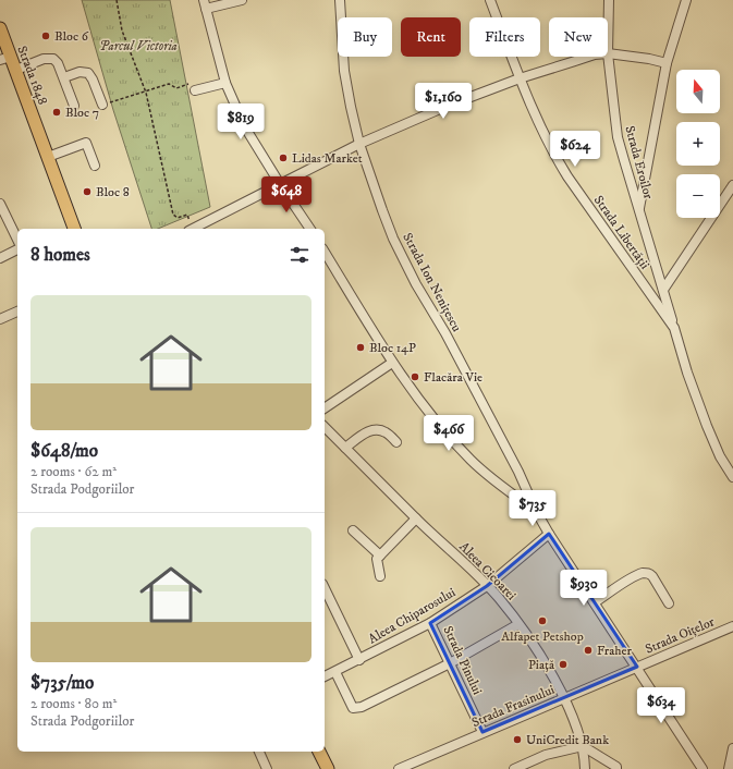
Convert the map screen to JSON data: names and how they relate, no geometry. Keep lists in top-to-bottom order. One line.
{"streets":{"main road":["Strada 1848"],"street":["Strada Eroilor","Strada Libertății","Strada Ion Nenițescu","Aleea Cicoarei","Aleea Chiparosului","Strada Oițelor","Strada Pinului","Strada Frasinului"]},"crossings":[["Strada Eroilor","Strada Libertății"],["Strada Ion Nenițescu","Aleea Chiparosului"],["Strada Ion Nenițescu","Strada Oițelor"],["Strada Ion Nenițescu","Strada Frasinului"],["Aleea Cicoarei","Aleea Chiparosului"],["Aleea Cicoarei","Strada Frasinului"],["Aleea Chiparosului","Strada Pinului"],["Strada Oițelor","Strada Frasinului"],["Strada Pinului","Strada Frasinului"]],"parks":["Parcul Victoria"],"places":["Bloc 6","Bloc 7","Lidas Market","Bloc 8","Bloc 14P","Flacăra Vie","Alfapet Petshop","Fraher","Piață","UniCredit Bank"],"north":"top","page":{"chip":["Buy","Rent","Filters","New"],"map_buttons":["+","−"],"price":["$1,160","$819","$624","$648","$466","$735","$930","$634"],"heading":"8 homes","list":[{"name":"$648/mo","note":"2 rooms · 62 m² · Strada Podgoriilor"},{"name":"$735/mo","note":"2 rooms · 80 m² · Strada Podgoriilor"}]}}
